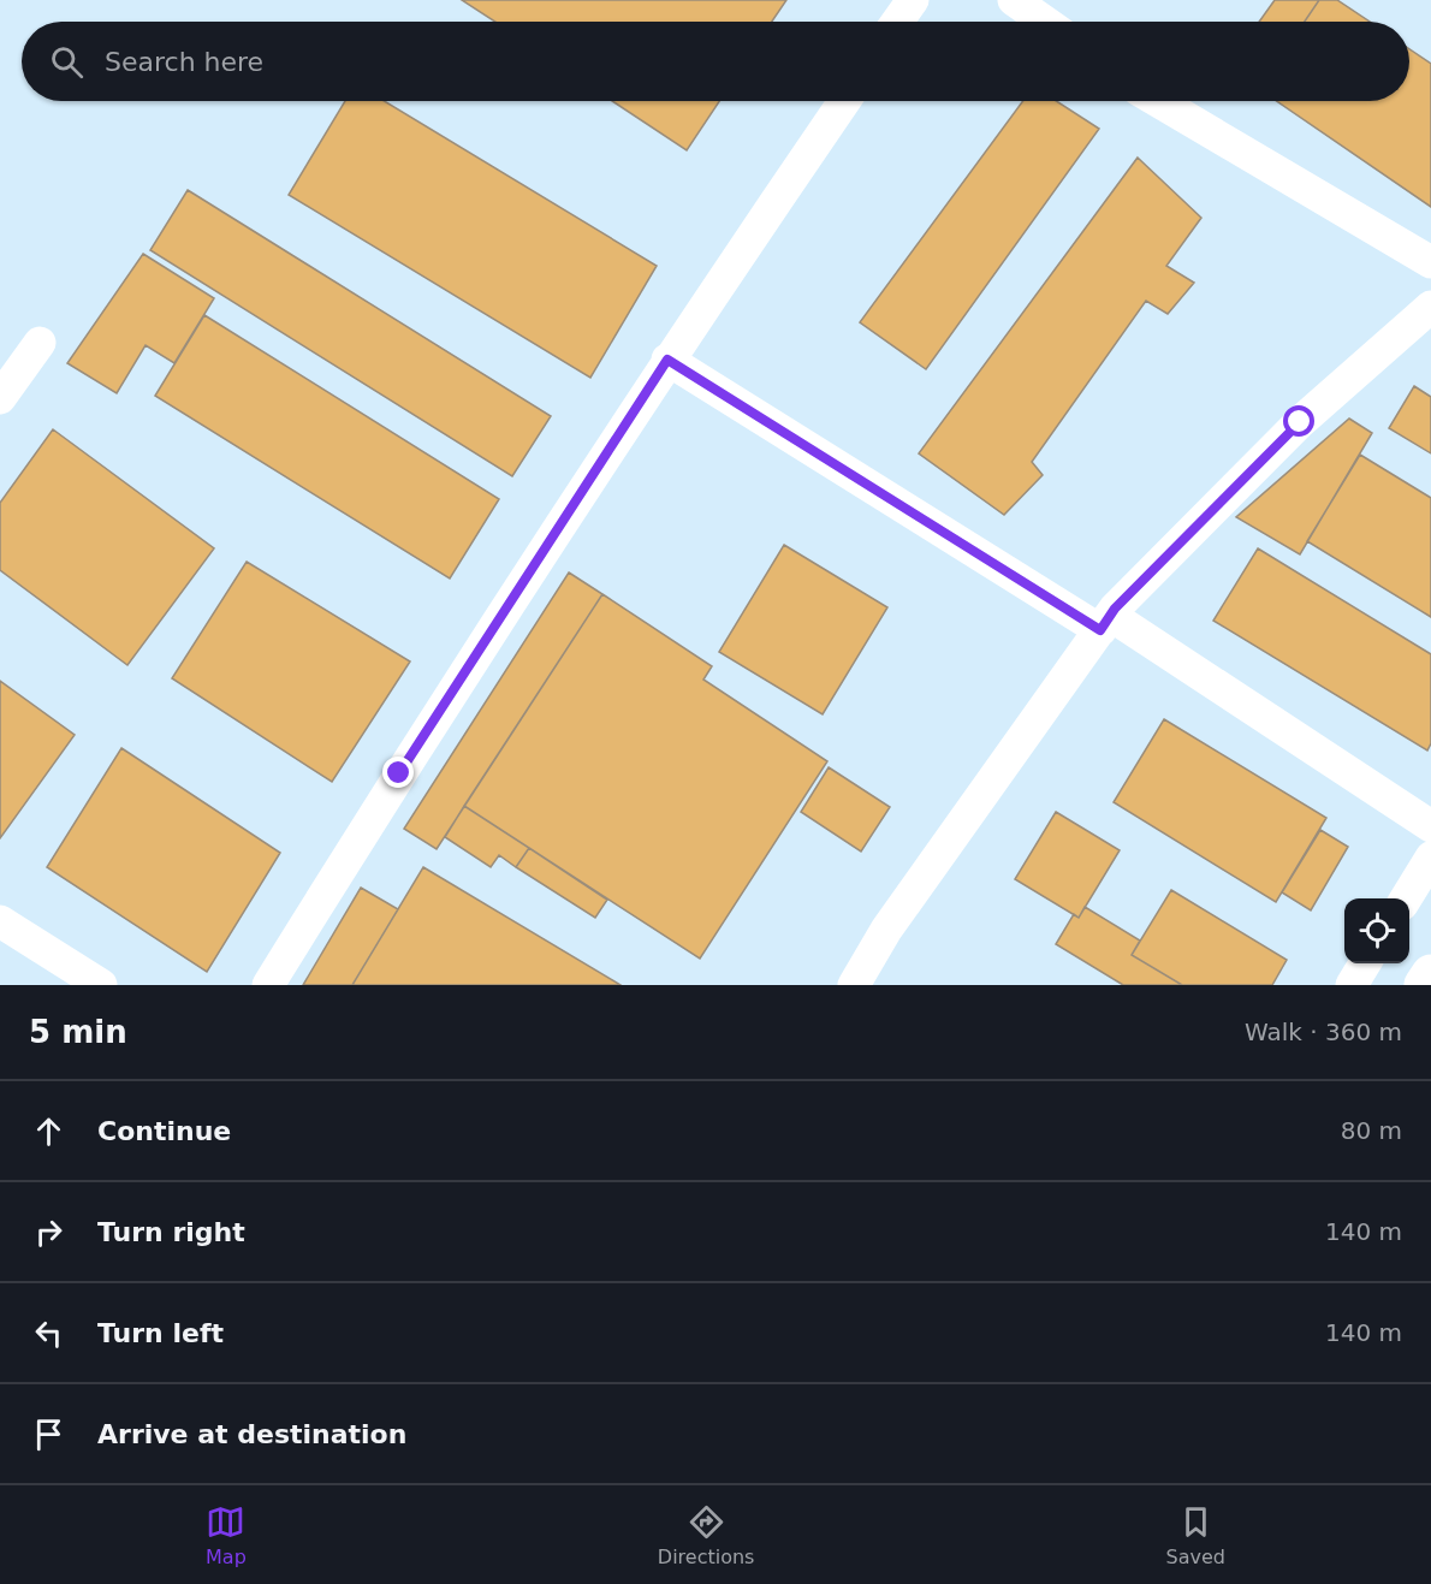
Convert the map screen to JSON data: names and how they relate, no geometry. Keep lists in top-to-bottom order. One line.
{"page":{"search":"Search here","heading":["5 min","Walk · 360 m"],"list":[["Continue","80 m"],["Turn right","140 m"],["Turn left","140 m"],"Arrive at destination"],"nav":["Map","Directions","Saved"]}}
